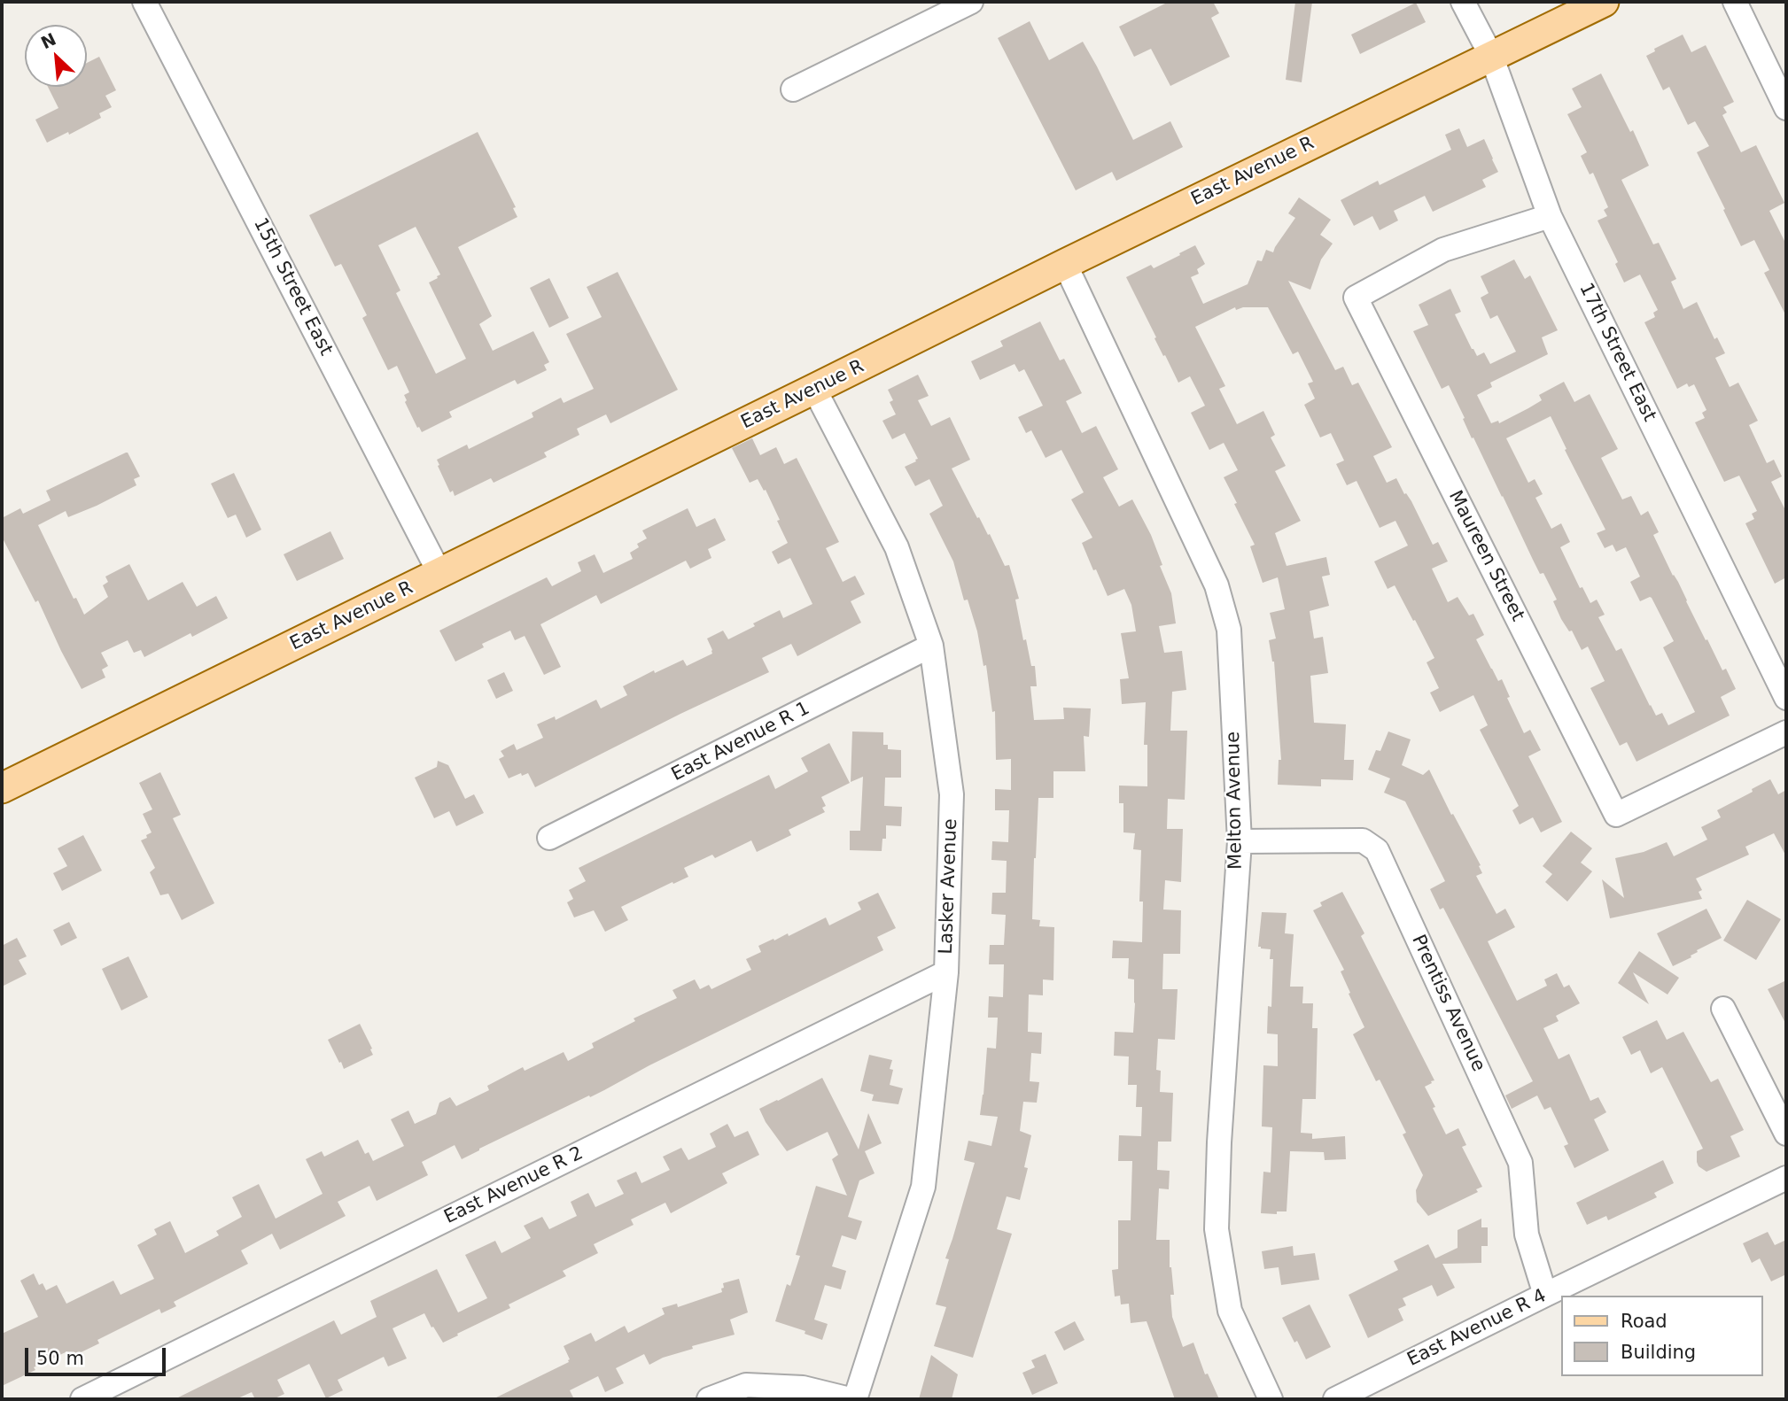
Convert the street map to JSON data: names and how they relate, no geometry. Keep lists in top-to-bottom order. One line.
{"streets":{"main road":["East Avenue R"],"street":["15th Street East","17th Street East","Maureen Street","East Avenue R 1","Melton Avenue","Lasker Avenue","Prentiss Avenue","East Avenue R 2","East Avenue R 4"]},"crossings":[["East Avenue R","15th Street East"],["East Avenue R","17th Street East"],["East Avenue R","Melton Avenue"],["East Avenue R","Lasker Avenue"],["17th Street East","Maureen Street"],["East Avenue R 1","Lasker Avenue"],["Melton Avenue","Prentiss Avenue"],["Lasker Avenue","East Avenue R 2"],["Prentiss Avenue","East Avenue R 4"]],"legend":["Road","Building"],"scale_bar":"50 m","north":"top left"}
